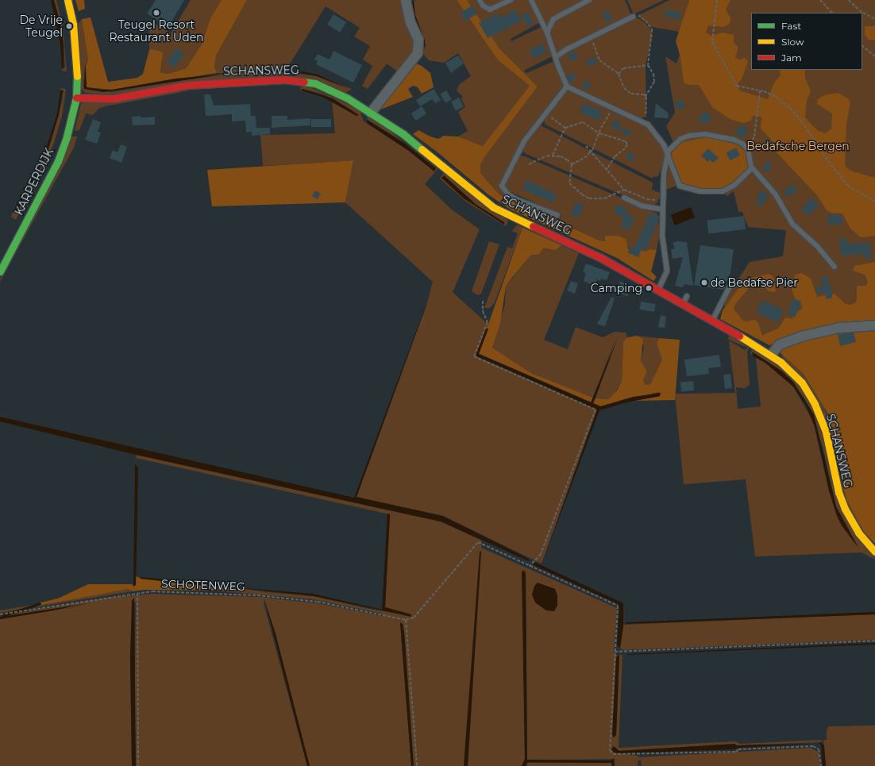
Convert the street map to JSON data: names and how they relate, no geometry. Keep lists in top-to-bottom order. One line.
{"streets":{"street":["SCHANSWEG","KARPERDIJK"],"path":["SCHOTENWEG"]},"crossings":[["SCHANSWEG","KARPERDIJK"]],"parks":["Bedafsche Bergen"],"places":["Teugel Resort Restaurant Uden","De Vrije Teugel","de Bedafse Pier","Camping"],"legend":["Fast","Slow","Jam"]}
